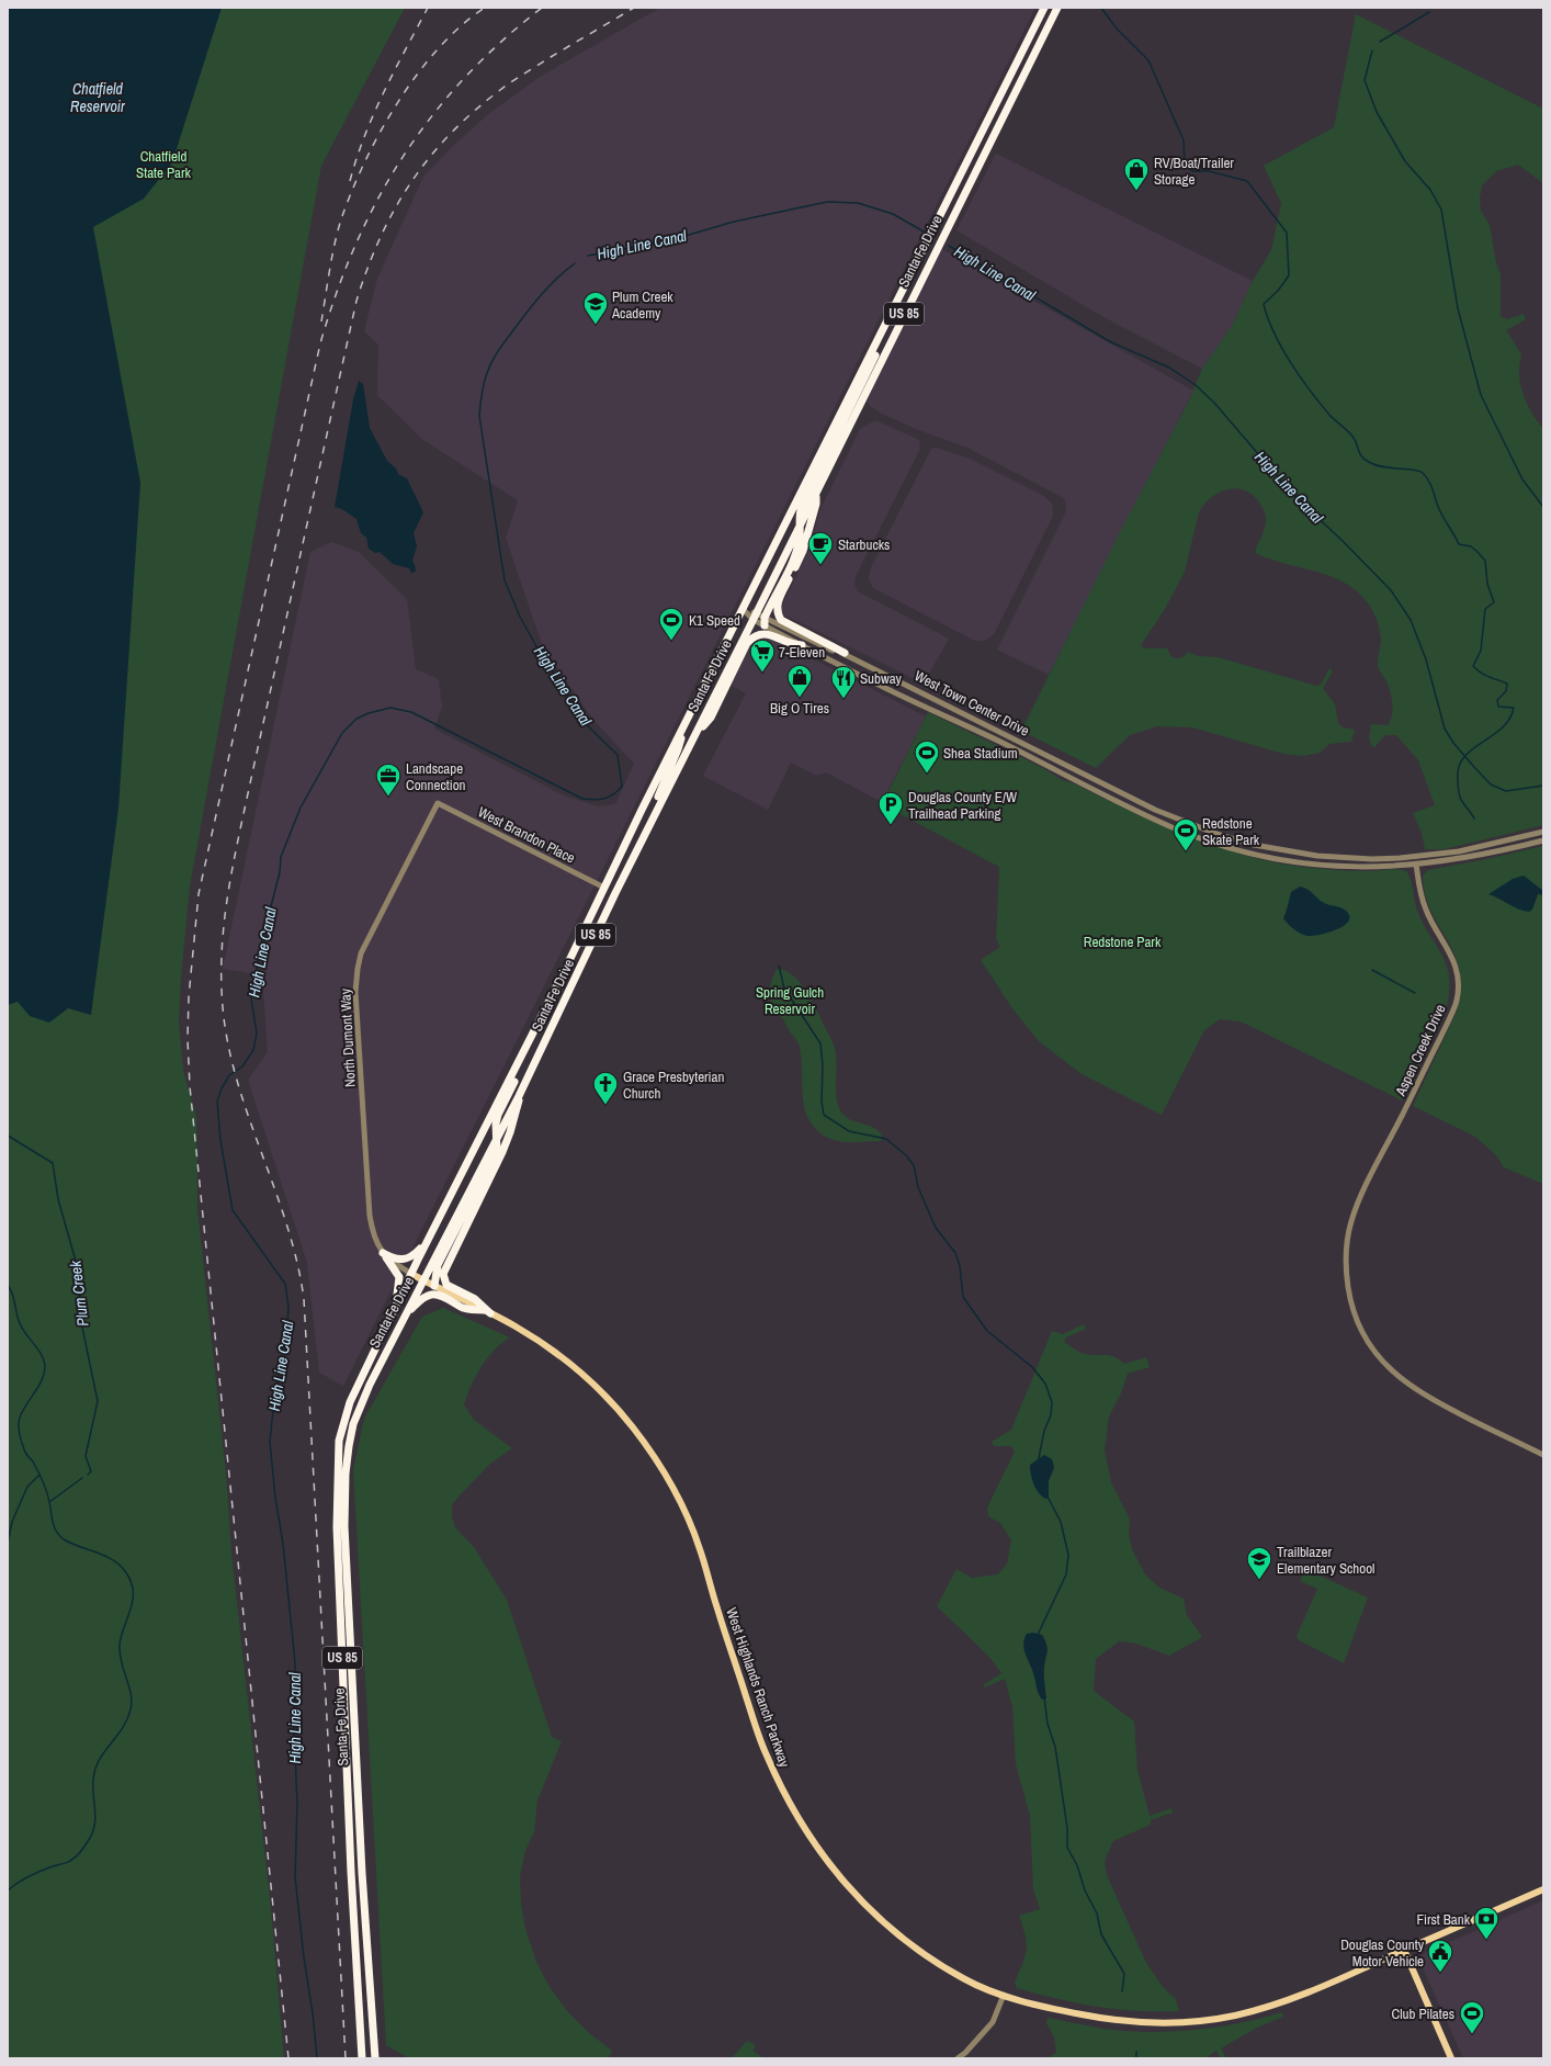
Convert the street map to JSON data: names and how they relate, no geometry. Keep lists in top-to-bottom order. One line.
{"streets":{"highway":["Santa Fe Drive","US 85"],"main road":["West Highlands Ranch Parkway"],"street":["West Town Center Drive","West Brandon Place","North Dumont Way","Aspen Creek Drive"]},"crossings":[["Santa Fe Drive","West Town Center Drive"],["Santa Fe Drive","West Brandon Place"],["Santa Fe Drive","West Highlands Ranch Parkway"],["West Town Center Drive","Aspen Creek Drive"],["West Brandon Place","North Dumont Way"]],"water":["Chatfield Reservoir","High Line Canal","Plum Creek"],"parks":["Chatfield State Park","Redstone Park","Spring Gulch Reservoir"],"places":{"shop":["RV/Boat/Trailer Storage","Big O Tires"],"school or university":["Plum Creek Academy","Trailblazer Elementary School"],"cafe":["Starbucks"],"sports":["K1 Speed","Shea Stadium","Redstone Skate Park","Club Pilates"],"supermarket":["7-Eleven"],"restaurant":["Subway"],"office":["Landscape Connection"],"parking":["Douglas County E/W Trailhead Parking"],"church":["Grace Presbyterian Church"],"bank":["First Bank"],"public building":["Douglas County Motor Vehicle"]}}
